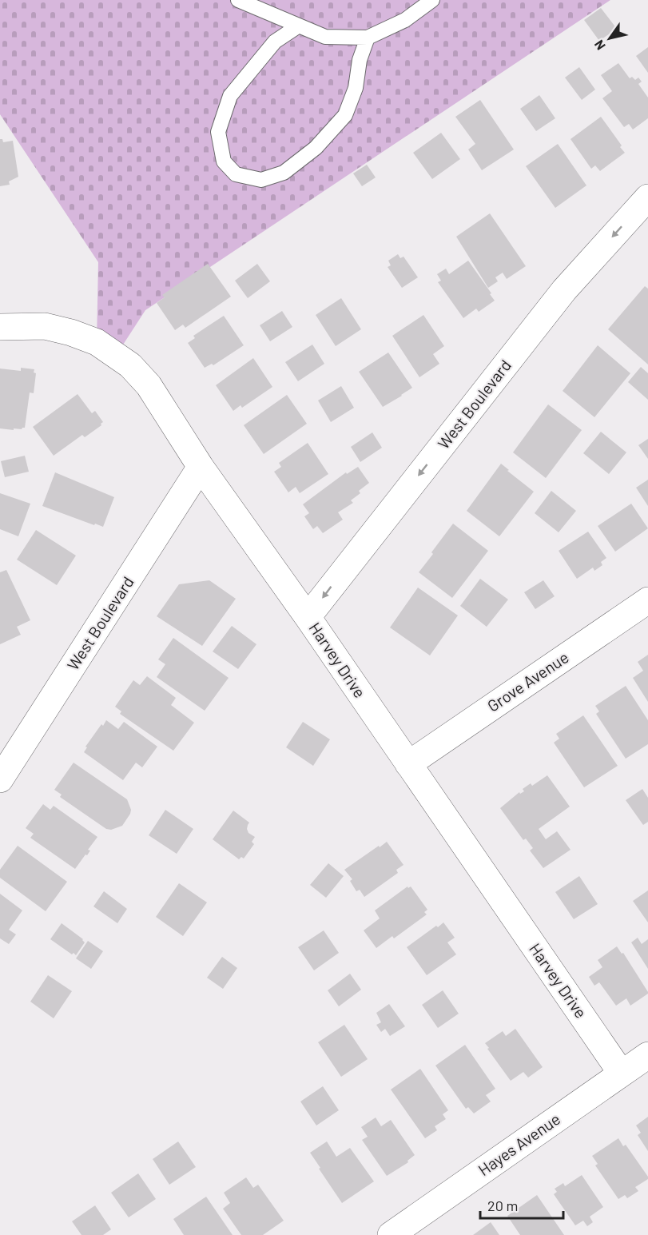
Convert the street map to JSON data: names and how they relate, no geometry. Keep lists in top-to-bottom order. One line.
{"streets":{"street":["West Boulevard","Harvey Drive","Grove Avenue","Hayes Avenue"]},"crossings":[["West Boulevard","Harvey Drive"],["Harvey Drive","Grove Avenue"],["Harvey Drive","Hayes Avenue"]],"one_way":["West Boulevard"],"scale_bar":"20 m","north":"bottom left"}
